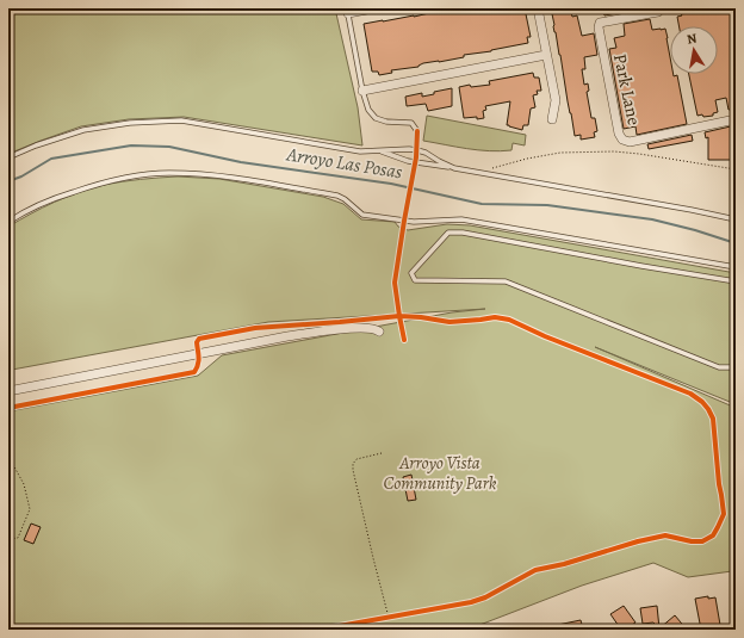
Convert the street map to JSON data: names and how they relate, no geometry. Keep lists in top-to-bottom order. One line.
{"streets":{"street":["Park Lane"]},"water":["Arroyo Las Posas"],"parks":["Arroyo Vista Community Park"],"north":"top"}
